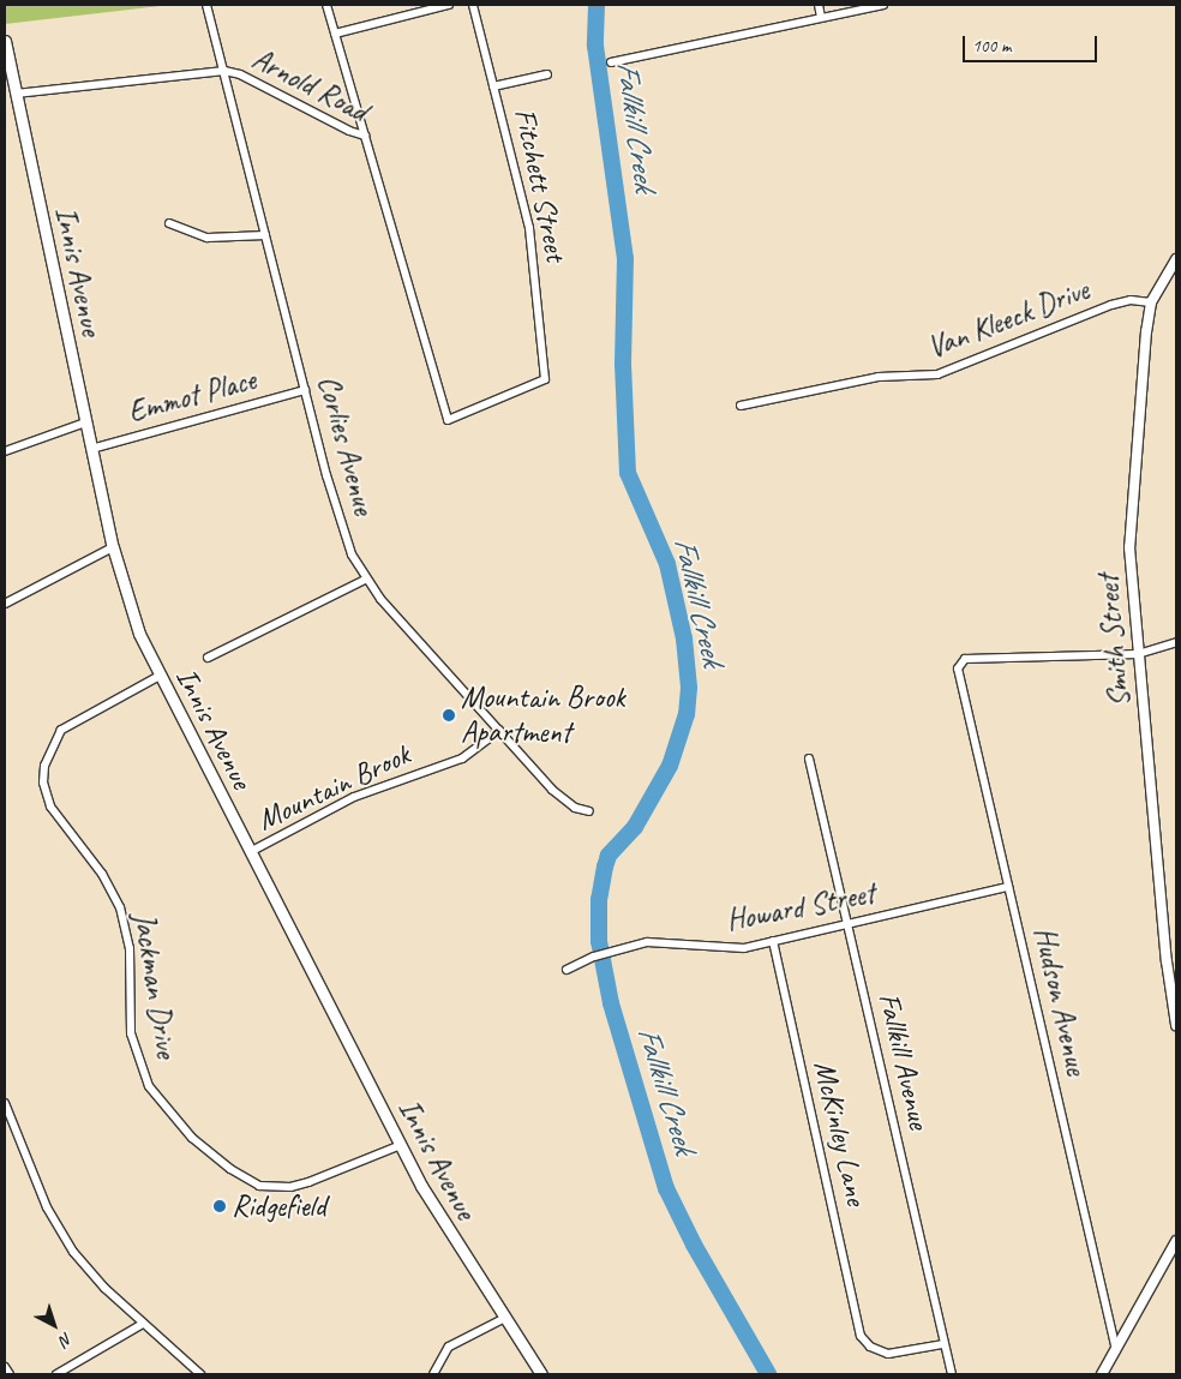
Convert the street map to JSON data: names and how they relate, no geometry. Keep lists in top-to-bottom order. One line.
{"streets":{"main road":["Innis Avenue"],"street":["Arnold Road","Fitchett Street","Van Kleeck Drive","Emmot Place","Corlies Avenue","Smith Street","Mountain Brook","Howard Street","Jackman Drive","Hudson Avenue","Fallkill Avenue","McKinley Lane"]},"crossings":[["Arnold Road","Fitchett Street"],["Arnold Road","Innis Avenue"],["Arnold Road","Corlies Avenue"],["Innis Avenue","Emmot Place"],["Innis Avenue","Mountain Brook"],["Innis Avenue","Jackman Drive"],["Van Kleeck Drive","Smith Street"],["Emmot Place","Corlies Avenue"],["Corlies Avenue","Mountain Brook"],["Smith Street","Hudson Avenue"],["Howard Street","Hudson Avenue"],["Howard Street","Fallkill Avenue"],["Howard Street","McKinley Lane"],["Fallkill Avenue","McKinley Lane"]],"water":["Fallkill Creek"],"places":["Mountain Brook Apartment","Ridgefield"],"scale_bar":"100 m","north":"bottom right"}
